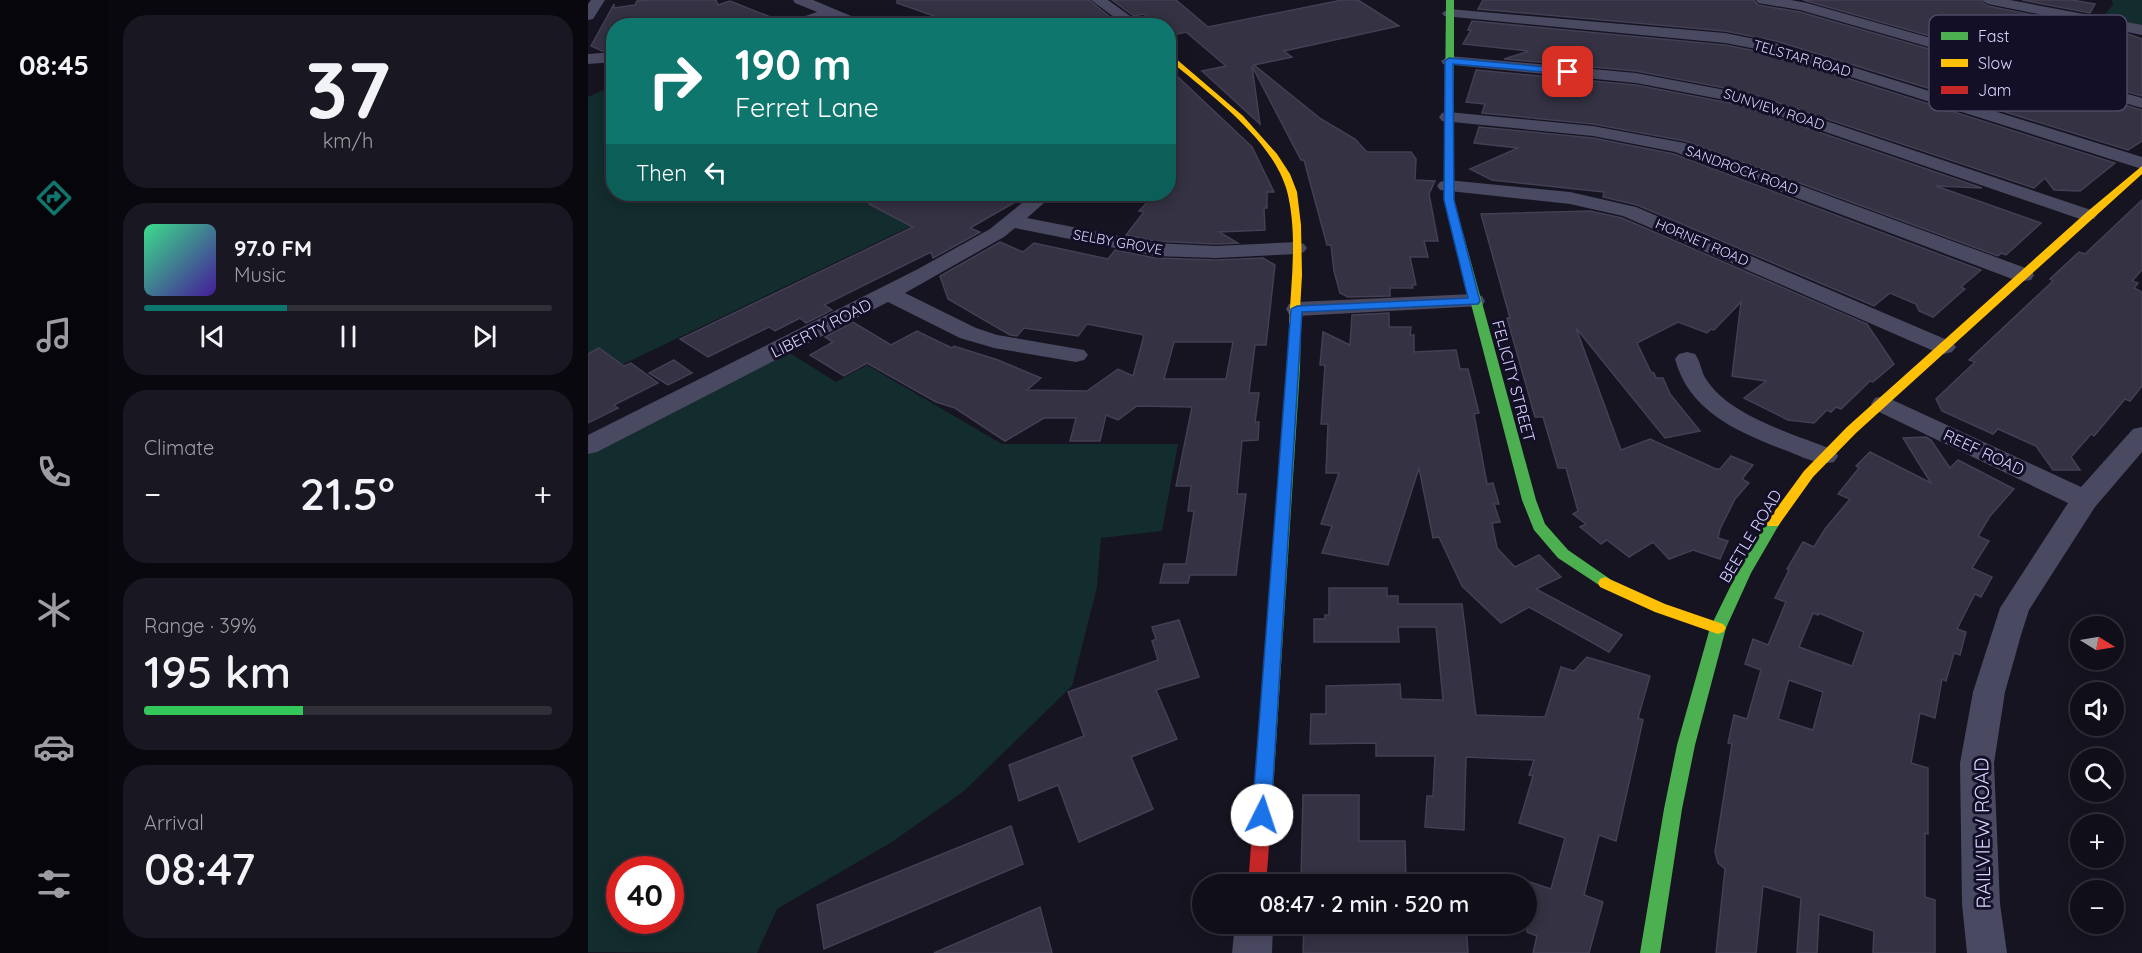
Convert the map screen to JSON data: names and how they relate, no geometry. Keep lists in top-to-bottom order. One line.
{"streets":{"street":["TELSTAR ROAD","SUNVIEW ROAD","SANDROCK ROAD","SELBY GROVE","HORNET ROAD","LIBERTY ROAD","FELICITY STREET","REEF ROAD","BEETLE ROAD","RAILVIEW ROAD"]},"crossings":[["TELSTAR ROAD","FELICITY STREET"],["SUNVIEW ROAD","FELICITY STREET"],["SUNVIEW ROAD","BEETLE ROAD"],["SANDROCK ROAD","FELICITY STREET"],["SANDROCK ROAD","BEETLE ROAD"],["SELBY GROVE","LIBERTY ROAD"],["HORNET ROAD","FELICITY STREET"],["HORNET ROAD","BEETLE ROAD"],["FELICITY STREET","BEETLE ROAD"],["REEF ROAD","BEETLE ROAD"],["REEF ROAD","RAILVIEW ROAD"]],"legend":["Fast","Slow","Jam"],"north":"right","page":{"tabs":"08:45","tile":[["37","km/h"],"Climate",["Range · 39%","195 km"],["Arrival","08:47"]],"turn":["190 m","Ferret Lane"],"then":"Then","song":["97.0 FM","Music"],"heat":["−","21.5°","+"],"map_buttons":["+","−"],"limit":"40","trip":"08:47 · 2 min · 520 m"}}
